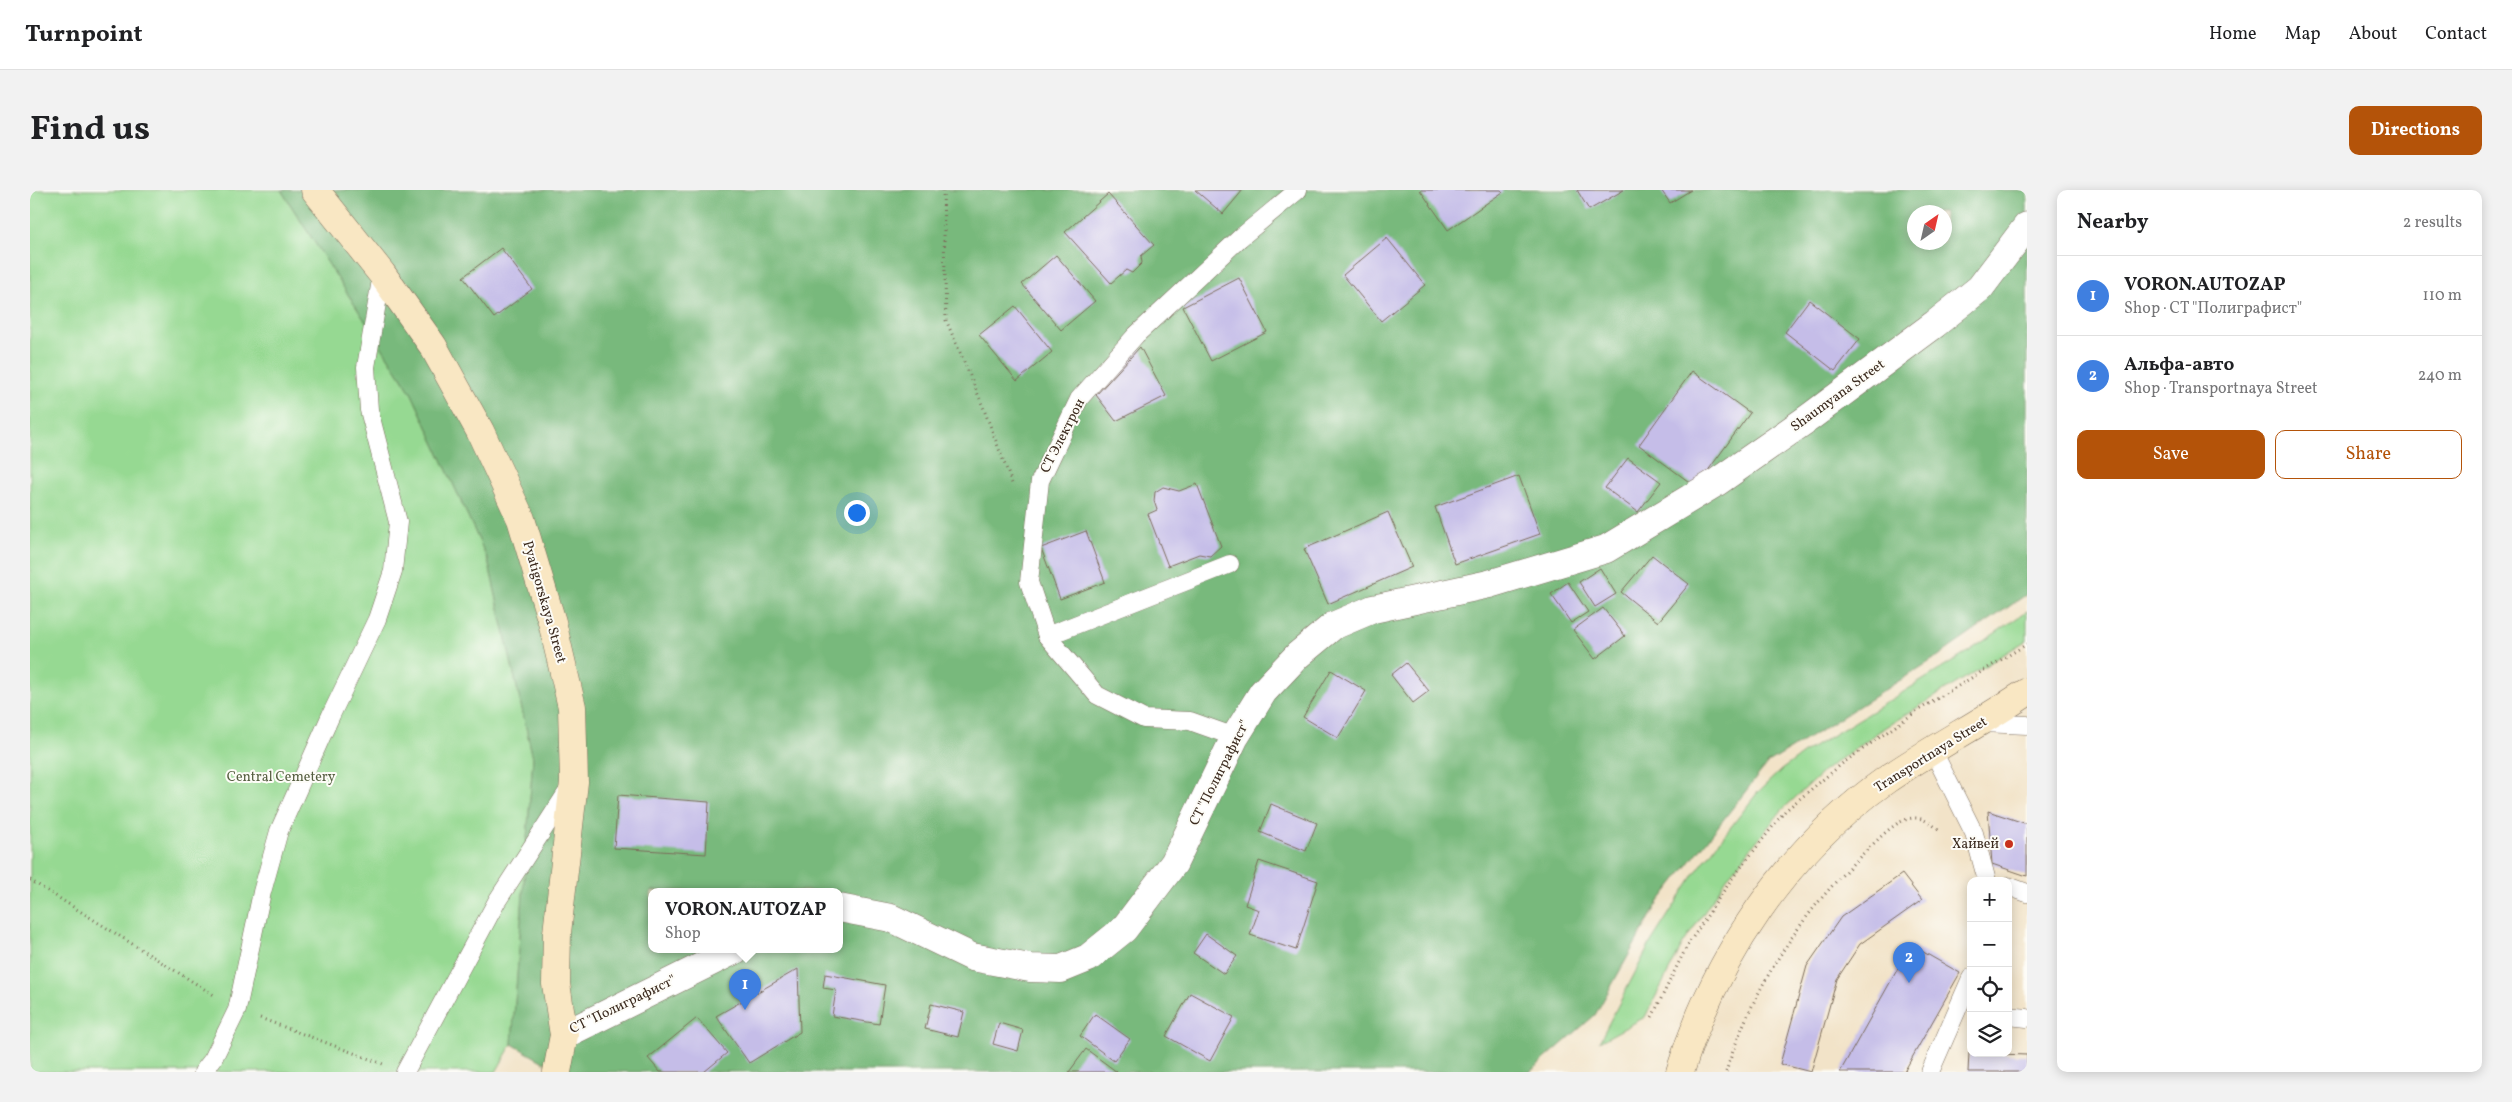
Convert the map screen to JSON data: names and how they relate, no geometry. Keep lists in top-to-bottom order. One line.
{"streets":{"street":["Shaumyana Street","Pyatigorskaya Street","Transportnaya Street","СТ \"Полиграфист\""],"lane":["СТ Электрон"]},"crossings":[["Shaumyana Street","СТ \"Полиграфист\""],["СТ Электрон","СТ \"Полиграфист\""],["Pyatigorskaya Street","СТ \"Полиграфист\""]],"parks":["Central Cemetery"],"places":["Хайвей"],"north":"top right","page":{"header":"Turnpoint","nav":["Home","Map","About","Contact"],"title":"Find us","buttons":["Directions",["Save","Share"]],"heading":["Nearby","2 results"],"list":[{"mark":"1","name":"VORON.AUTOZAP","note":"Shop · СТ \"Полиграфист\"","value":"110 m"},{"mark":"2","name":"Альфа-авто","note":"Shop · Transportnaya Street","value":"240 m"}],"map_buttons":["+","−"],"popup":["VORON.AUTOZAP","Shop"],"pins":["2","1"]}}
